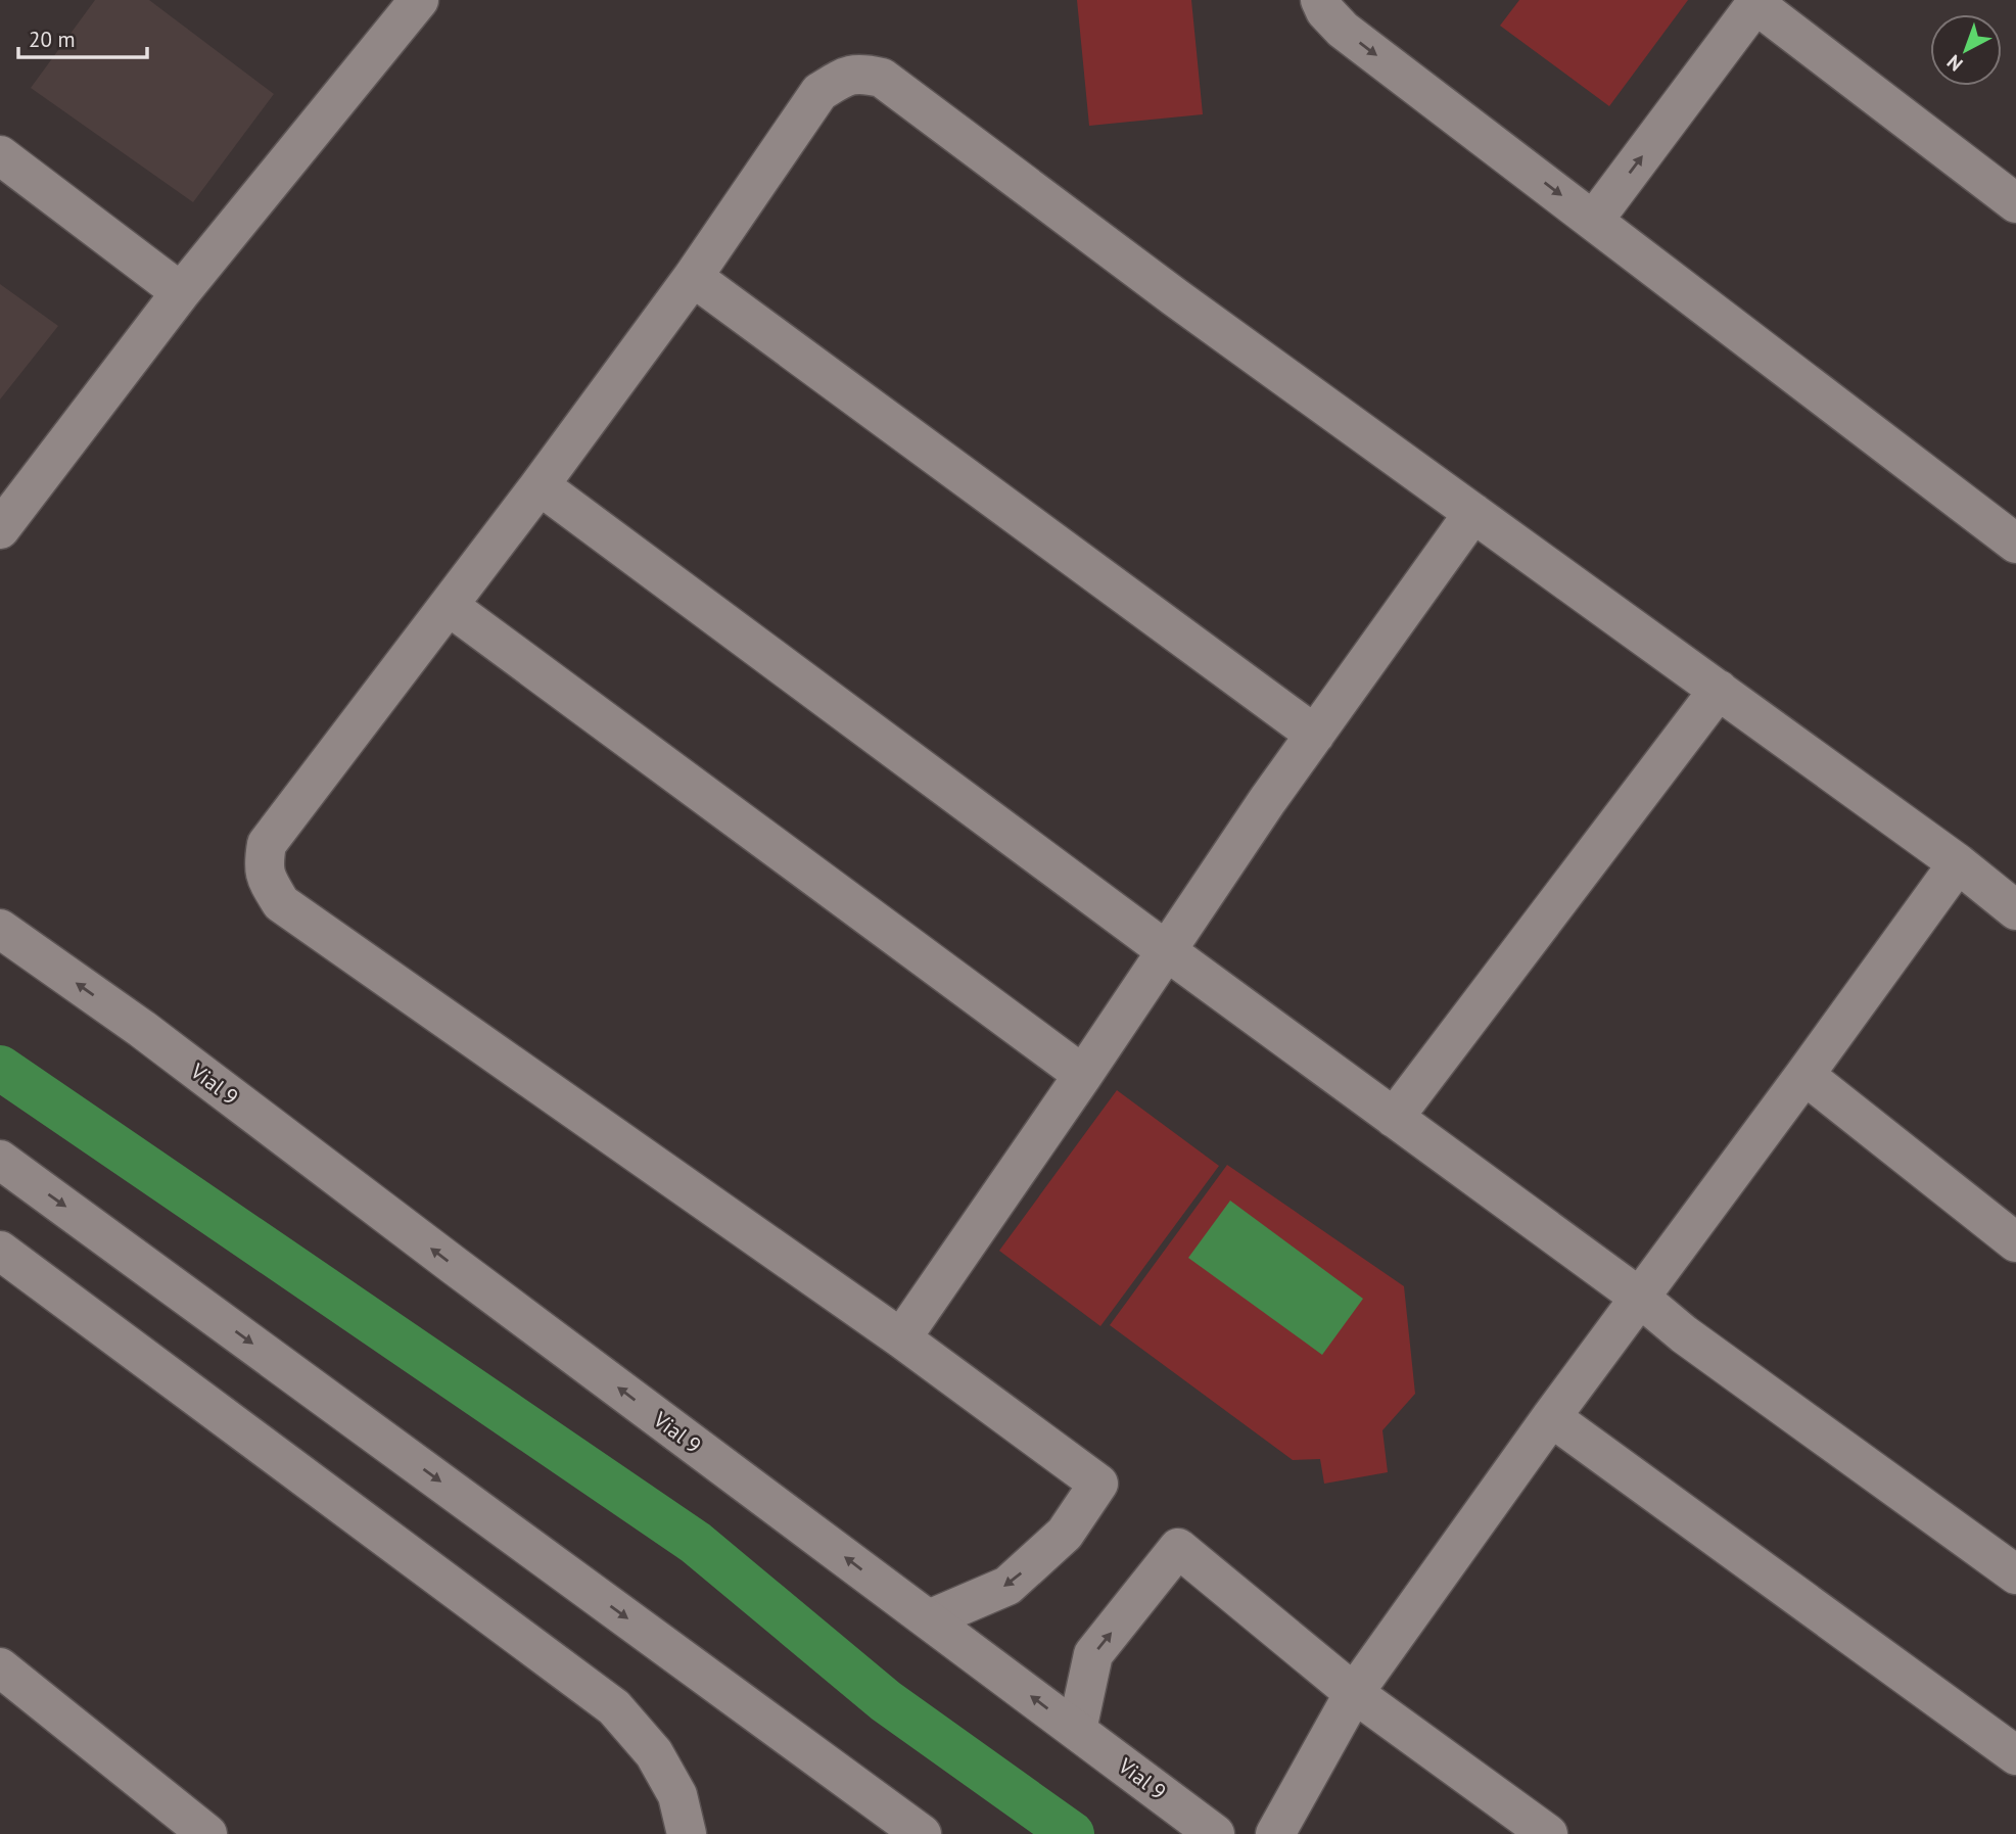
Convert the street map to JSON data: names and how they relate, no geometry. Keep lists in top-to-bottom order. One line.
{"streets":{"street":["Vial 9"]},"scale_bar":"20 m","north":"bottom left"}
